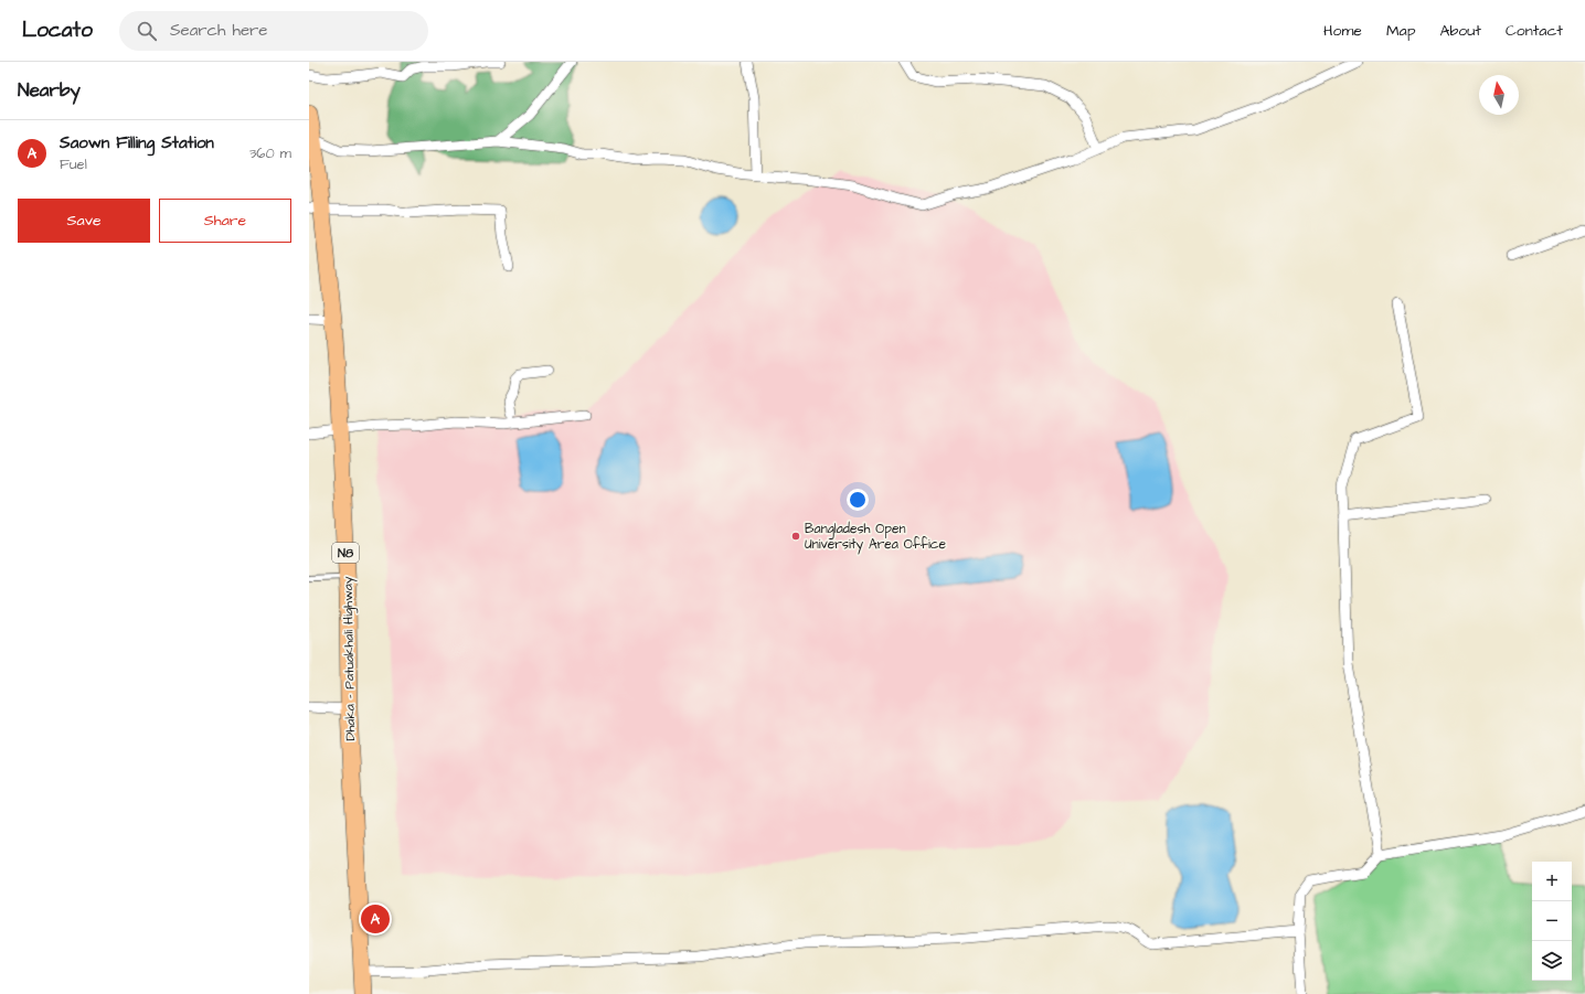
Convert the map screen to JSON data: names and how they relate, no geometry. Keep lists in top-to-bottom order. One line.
{"streets":{"highway":["N8","Dhaka - Patuakhali Highway"]},"places":["Bangladesh Open University Area Office"],"north":"top","page":{"header":"Locato","search":"Search here","nav":["Home","Map","About","Contact"],"heading":"Nearby","list":[{"mark":"A","name":"Saown Filling Station","note":"Fuel","value":"360 m"}],"buttons":["Save","Share"],"map_buttons":["+","−"],"pins":"A"}}
